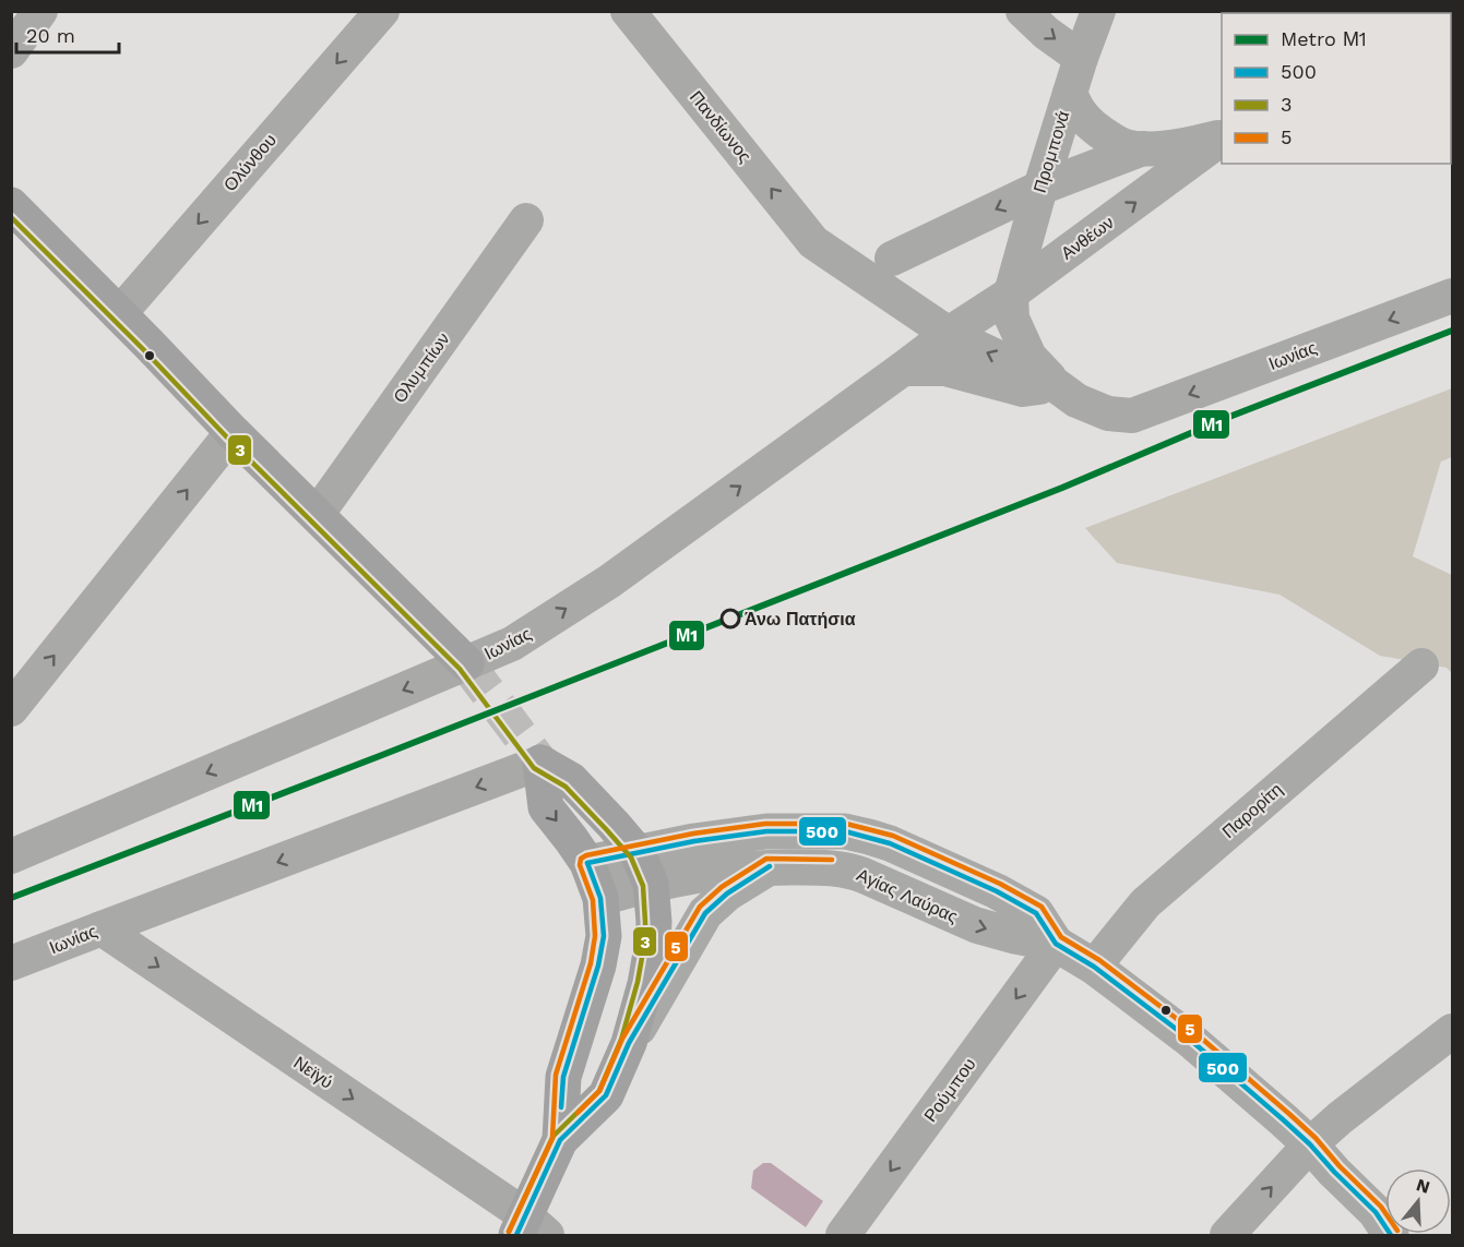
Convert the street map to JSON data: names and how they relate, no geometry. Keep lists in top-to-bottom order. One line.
{"streets":{"street":["Πανδίωνος","Προμπονά","Ολύνθου","Ανθέων","Ιωνίας","Ολυμπίων","Παρορίτη","Αγίας Λαύρας","Νεϊγύ","Ρούμπου"]},"crossings":[["Πανδίωνος","Ανθέων"],["Πανδίωνος","Ιωνίας"],["Προμπονά","Ανθέων"],["Ανθέων","Ιωνίας"],["Ιωνίας","Νεϊγύ"],["Παρορίτη","Αγίας Λαύρας"],["Αγίας Λαύρας","Ρούμπου"]],"one_way":["Ολύνθου","Νεϊγύ"],"places":["Άνω Πατήσια"],"lines":["transit line 3","metro line Μ1","transit line 5","transit line 500"],"legend":["Metro Μ1","500","3","5"],"scale_bar":"20 m","north":"top"}
